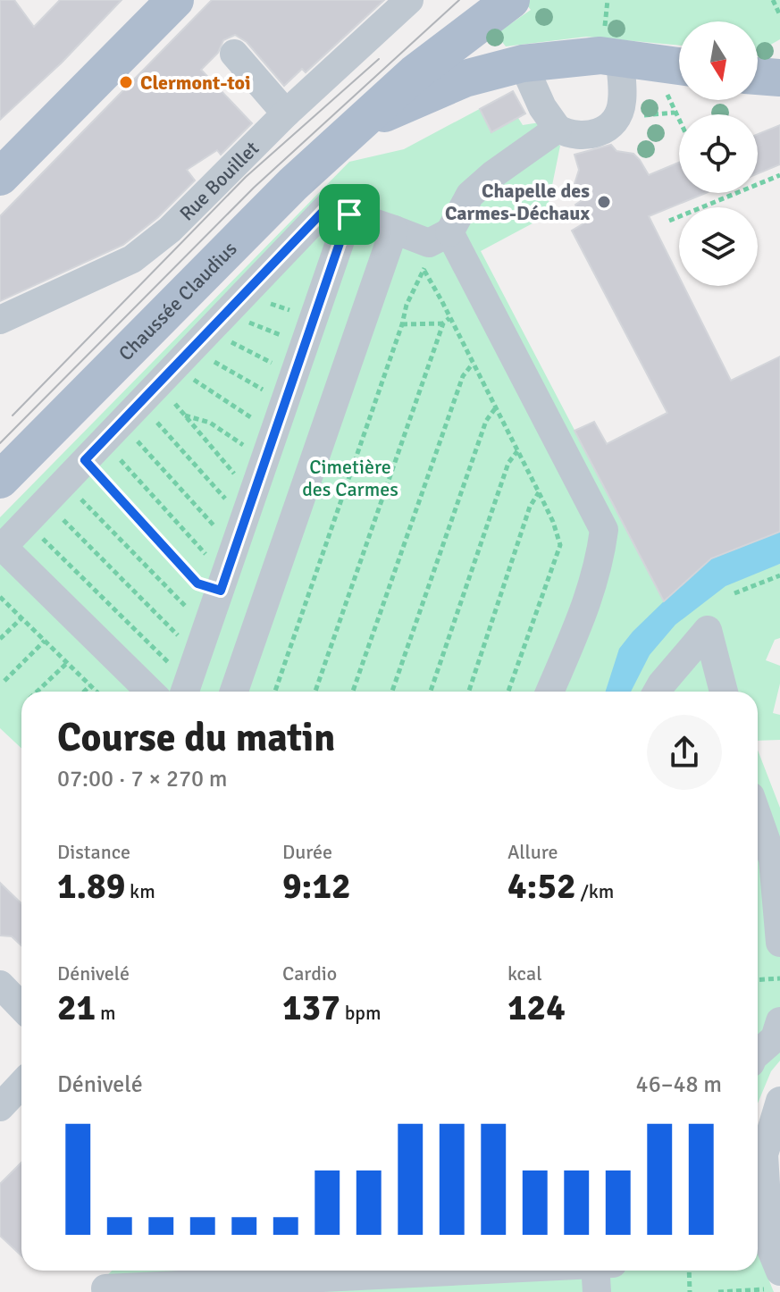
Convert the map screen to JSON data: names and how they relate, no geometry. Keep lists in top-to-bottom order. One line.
{"streets":{"main road":["Chaussée Claudius"],"street":["Rue Bouillet"]},"parks":["Cimetière des Carmes"],"places":["Clermont-toi","Chapelle des Carmes-Déchaux"],"north":"bottom","page":{"heading":["Course du matin","07:00 · 7 × 270 m"],"stats":[["Distance","1.89 km"],["Durée","9:12"],["Allure","4:52 /km"],["Dénivelé","21 m"],["Cardio","137 bpm"],["kcal","124"]],"chart":["Dénivelé","46–48 m"]}}
